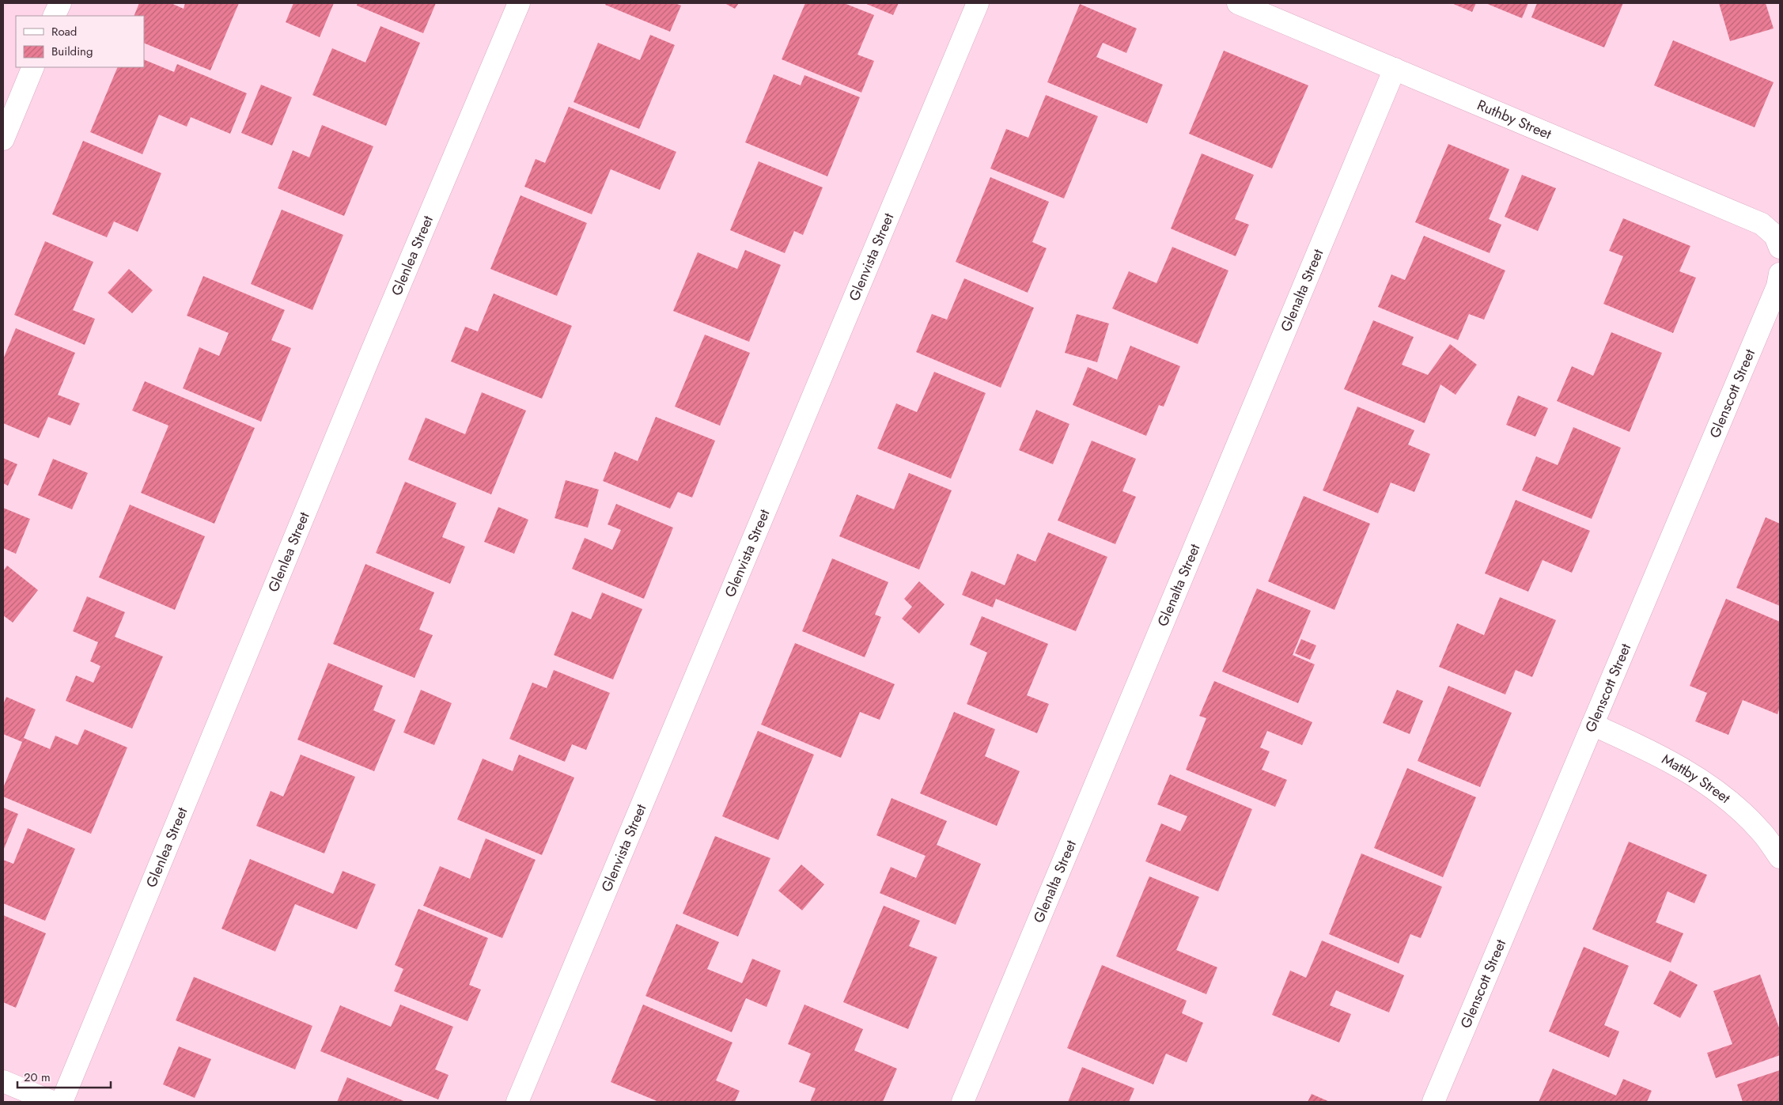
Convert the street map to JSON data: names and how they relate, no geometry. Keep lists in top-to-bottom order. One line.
{"streets":{"street":["Ruthby Street","Glenlea Street","Glenvista Street","Glenalta Street","Glenscott Street","Mattby Street"]},"crossings":[["Ruthby Street","Glenalta Street"],["Glenscott Street","Mattby Street"]],"legend":["Road","Building"],"scale_bar":"20 m"}
